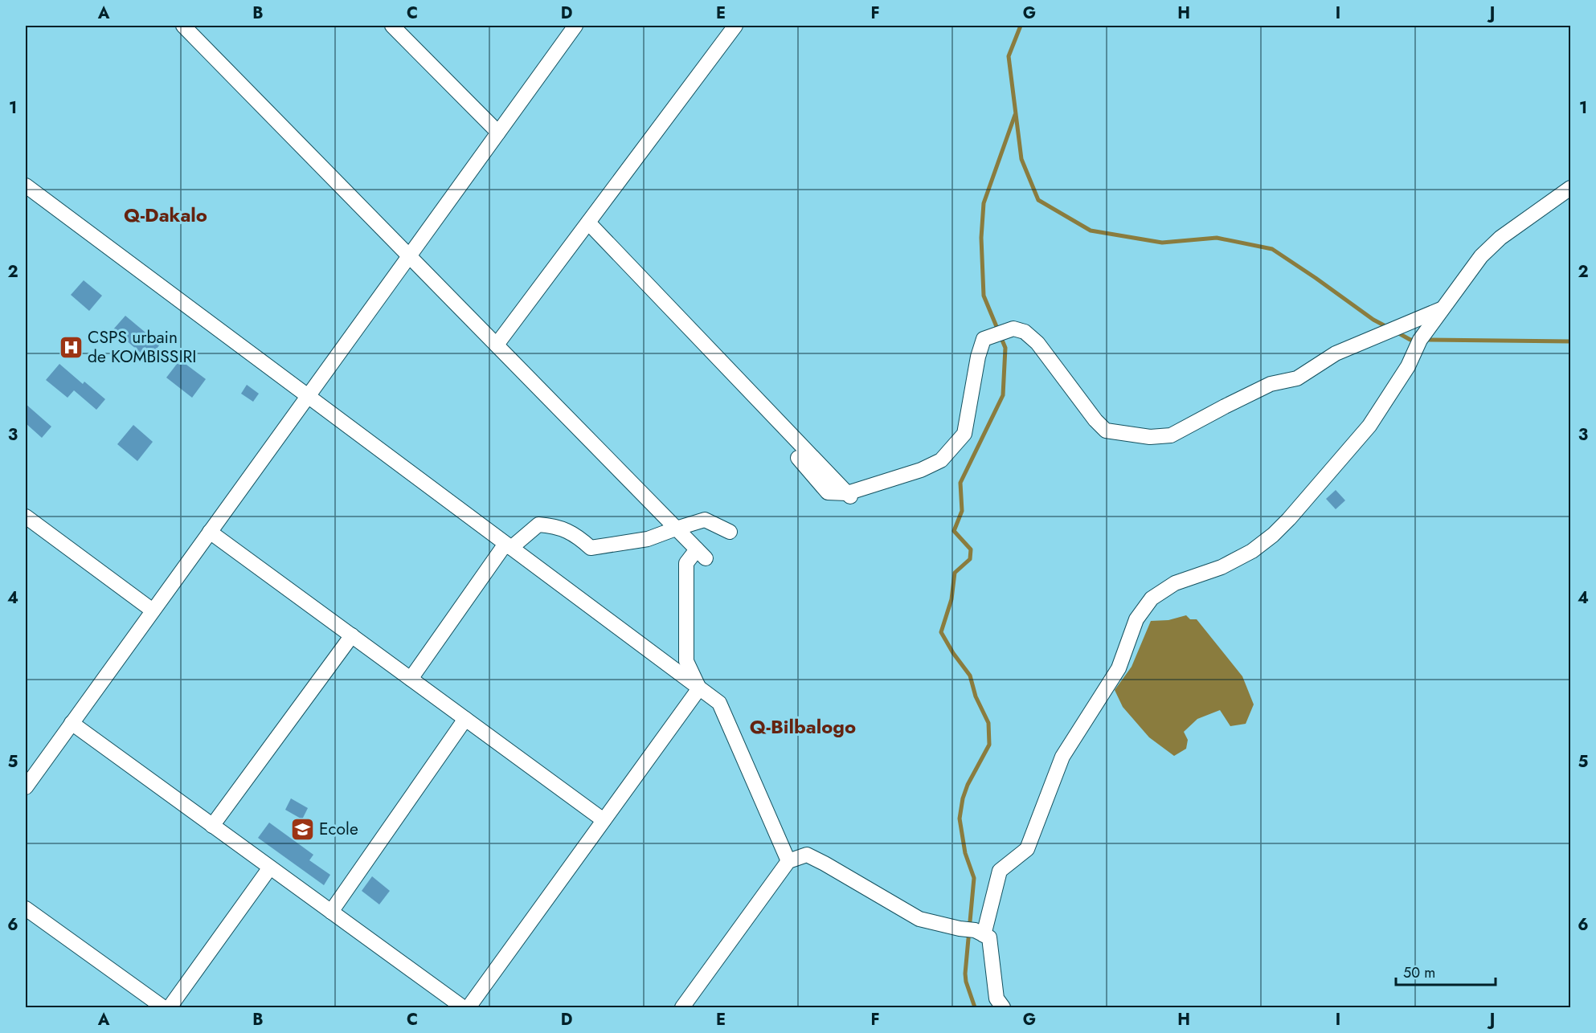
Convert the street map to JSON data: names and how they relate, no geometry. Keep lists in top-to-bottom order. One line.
{"districts":["Q-Dakalo","Q-Bilbalogo"],"places":{"hospital":["CSPS urbain de KOMBISSIRI"],"school or university":["Ecole"]},"scale_bar":"50 m","grid":{"columns":["A","B","C","D","E","F","G","H","I","J"],"rows":["1","2","3","4","5","6"]}}
